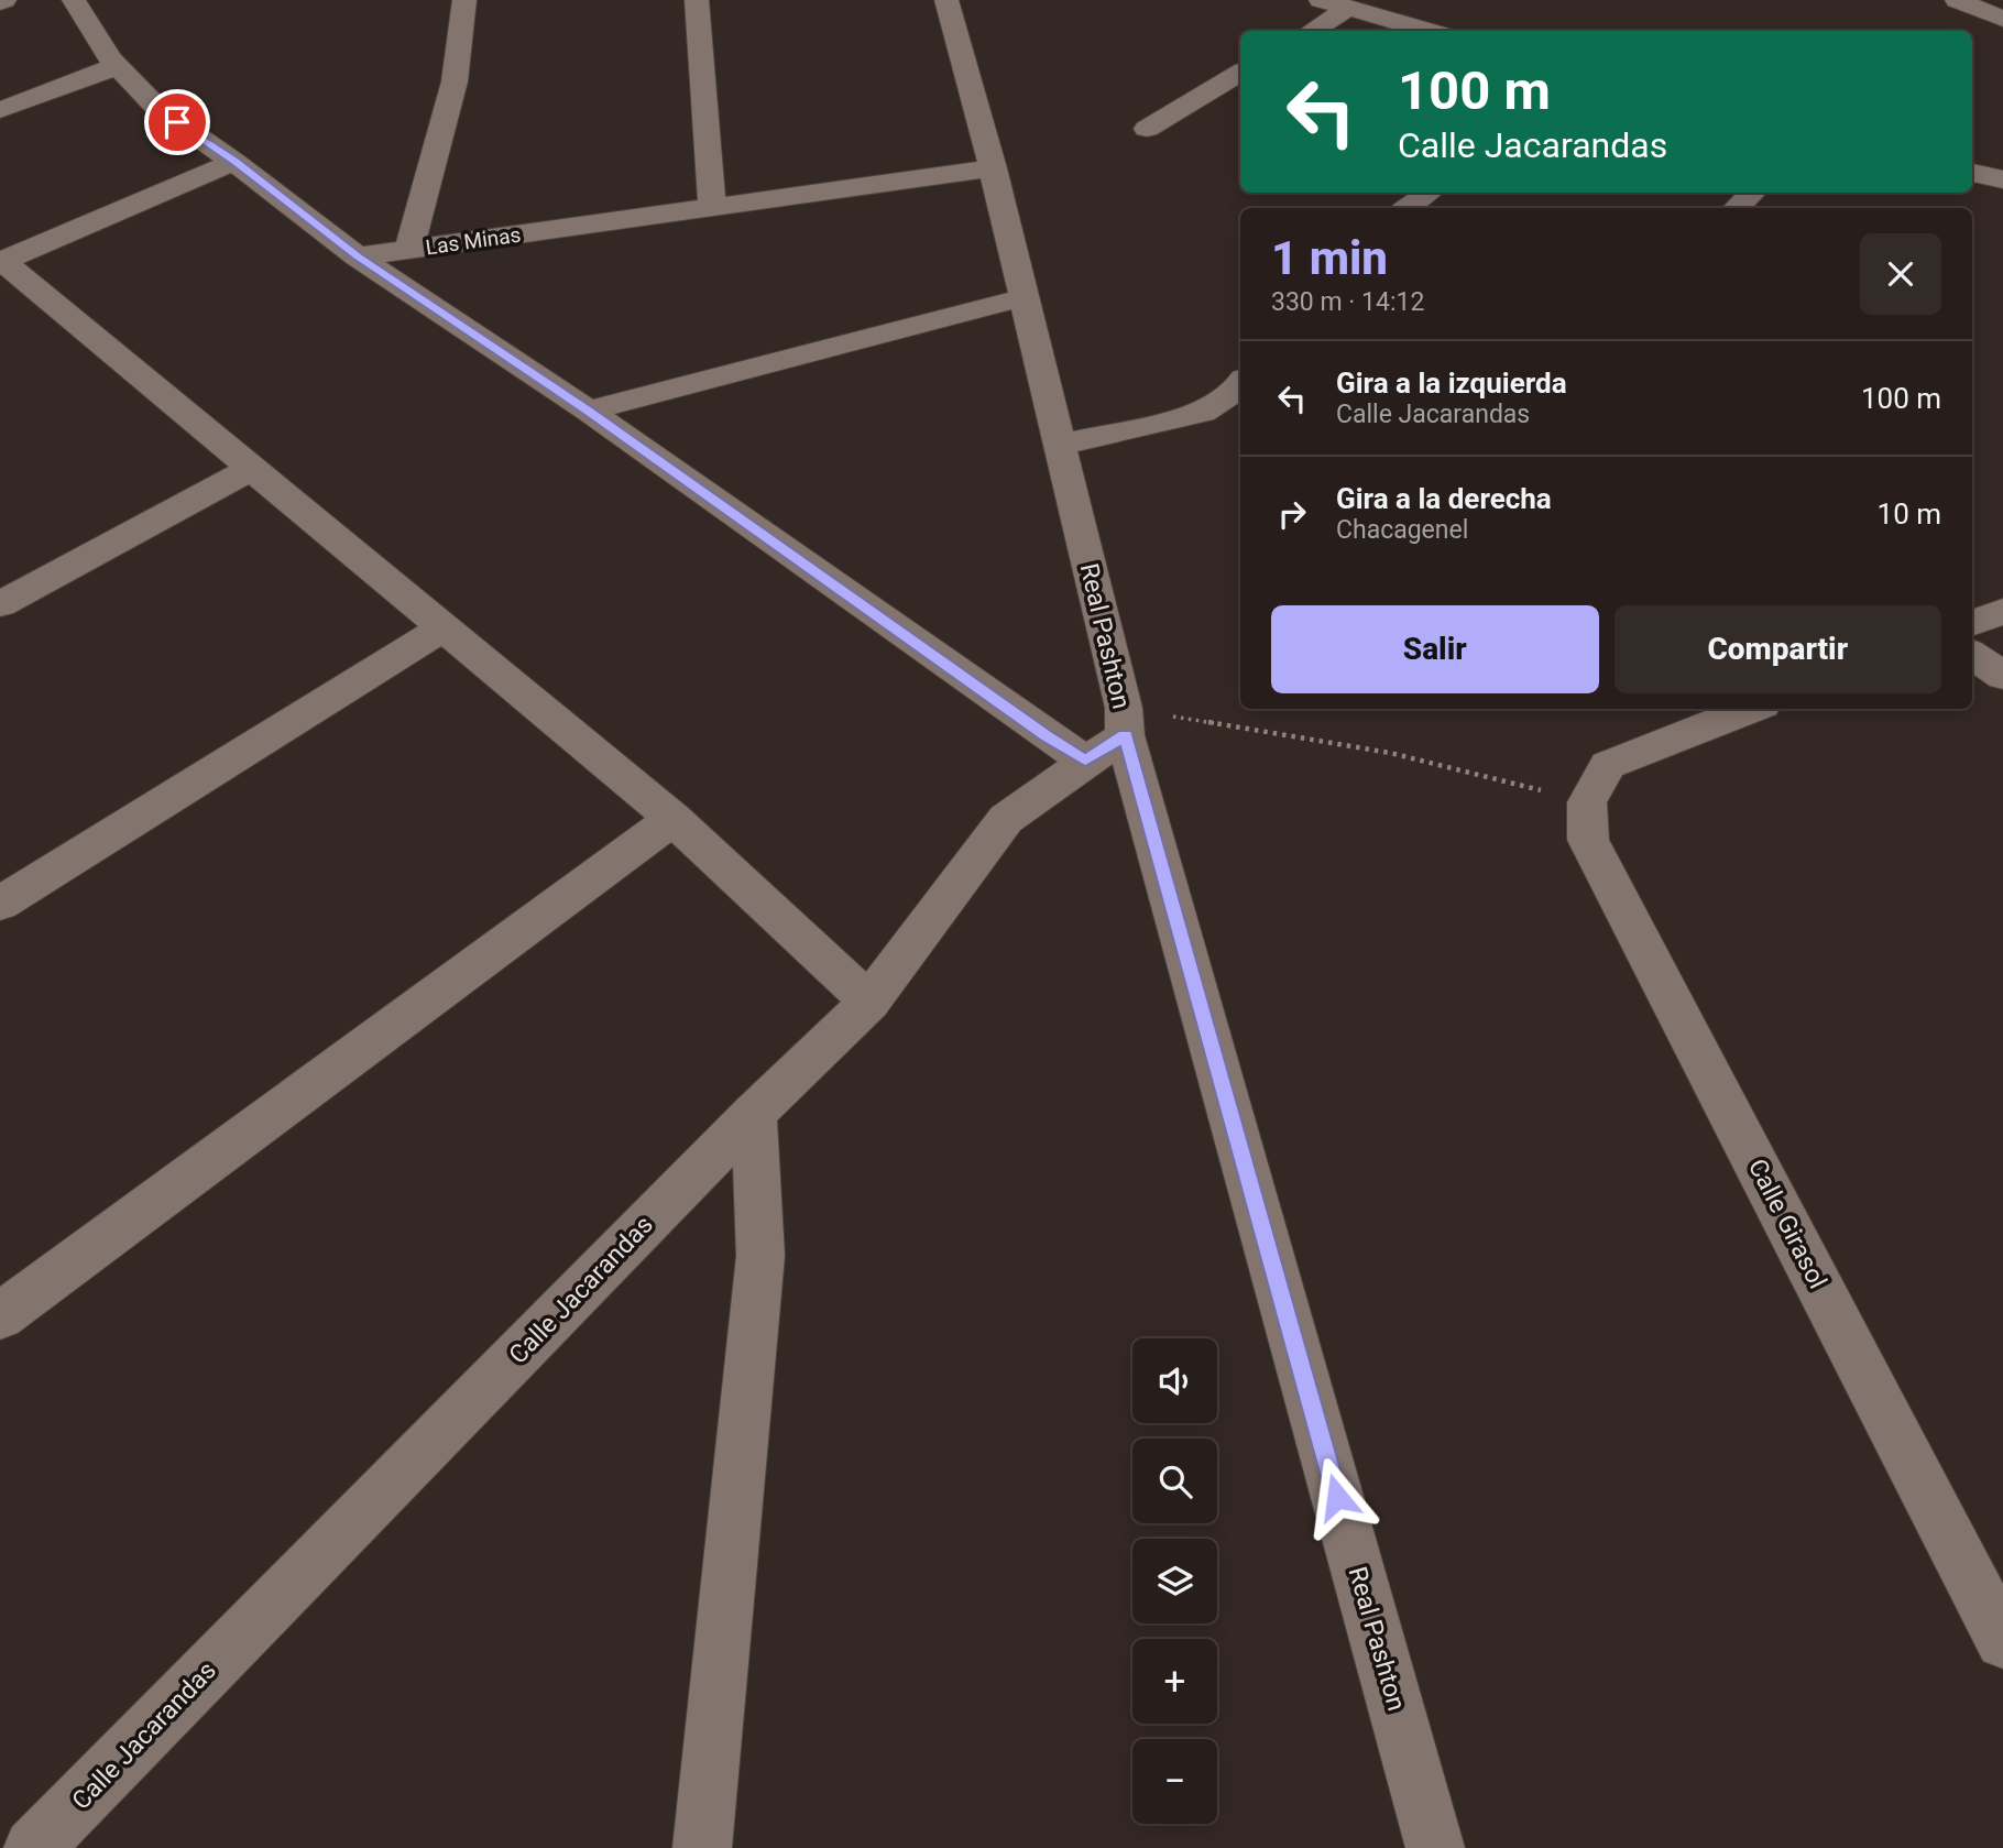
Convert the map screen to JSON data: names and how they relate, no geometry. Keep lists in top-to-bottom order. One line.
{"streets":{"street":["Las Minas","Real Pashton","Calle Girasol","Calle Jacarandas"]},"crossings":[["Las Minas","Real Pashton"],["Real Pashton","Calle Jacarandas"]],"page":{"turn":["100 m","Calle Jacarandas"],"heading":["1 min","330 m · 14:12"],"list":[{"name":"Gira a la izquierda","note":"Calle Jacarandas","value":"100 m"},{"name":"Gira a la derecha","note":"Chacagenel","value":"10 m"}],"buttons":["Salir","Compartir"],"map_buttons":["+","−"]}}
